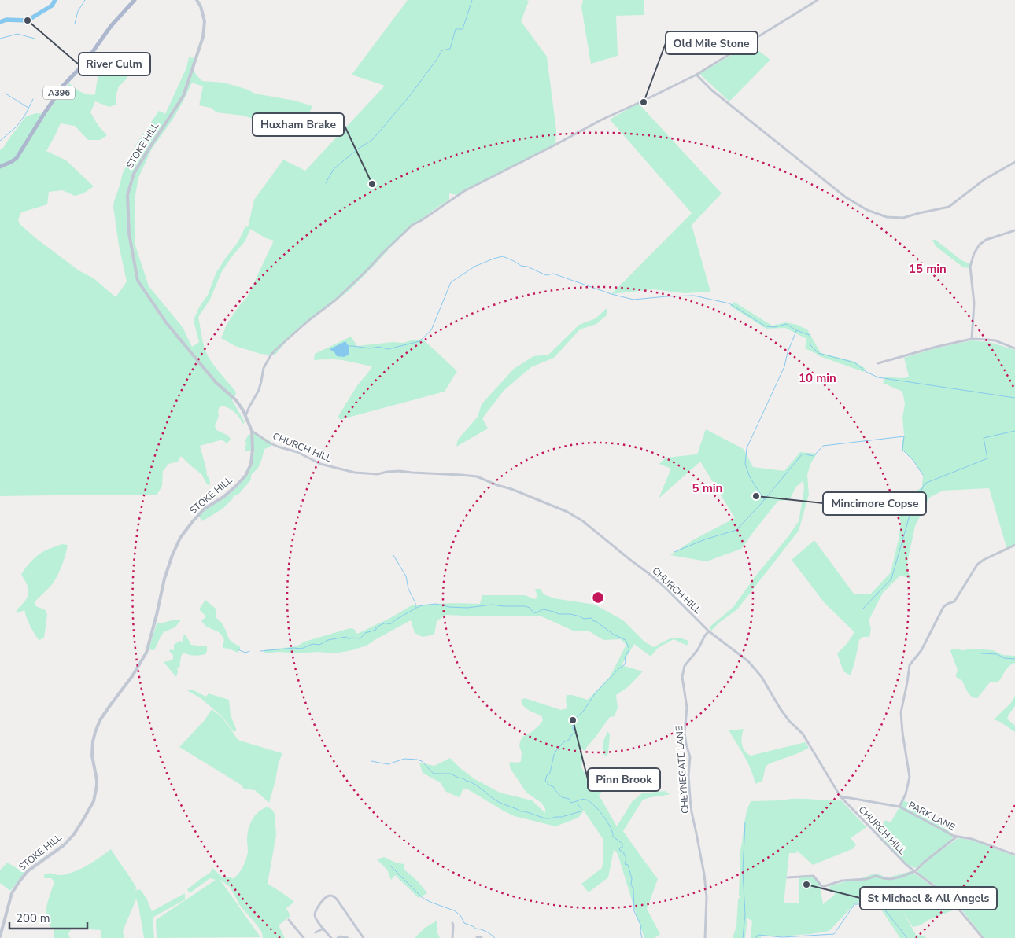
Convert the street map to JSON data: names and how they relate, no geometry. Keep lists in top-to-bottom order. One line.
{"streets":{"main road":["A396"],"street":["STOKE HILL","CHURCH HILL","CHEYNEGATE LANE","PARK LANE"]},"crossings":[["STOKE HILL","CHURCH HILL"],["CHURCH HILL","CHEYNEGATE LANE"],["CHURCH HILL","PARK LANE"]],"places":["River Culm","Old Mile Stone","Huxham Brake","Mincimore Copse","Pinn Brook","St Michael & All Angels"],"scale_bar":"200 m","rings":["15 min","10 min","5 min"]}
